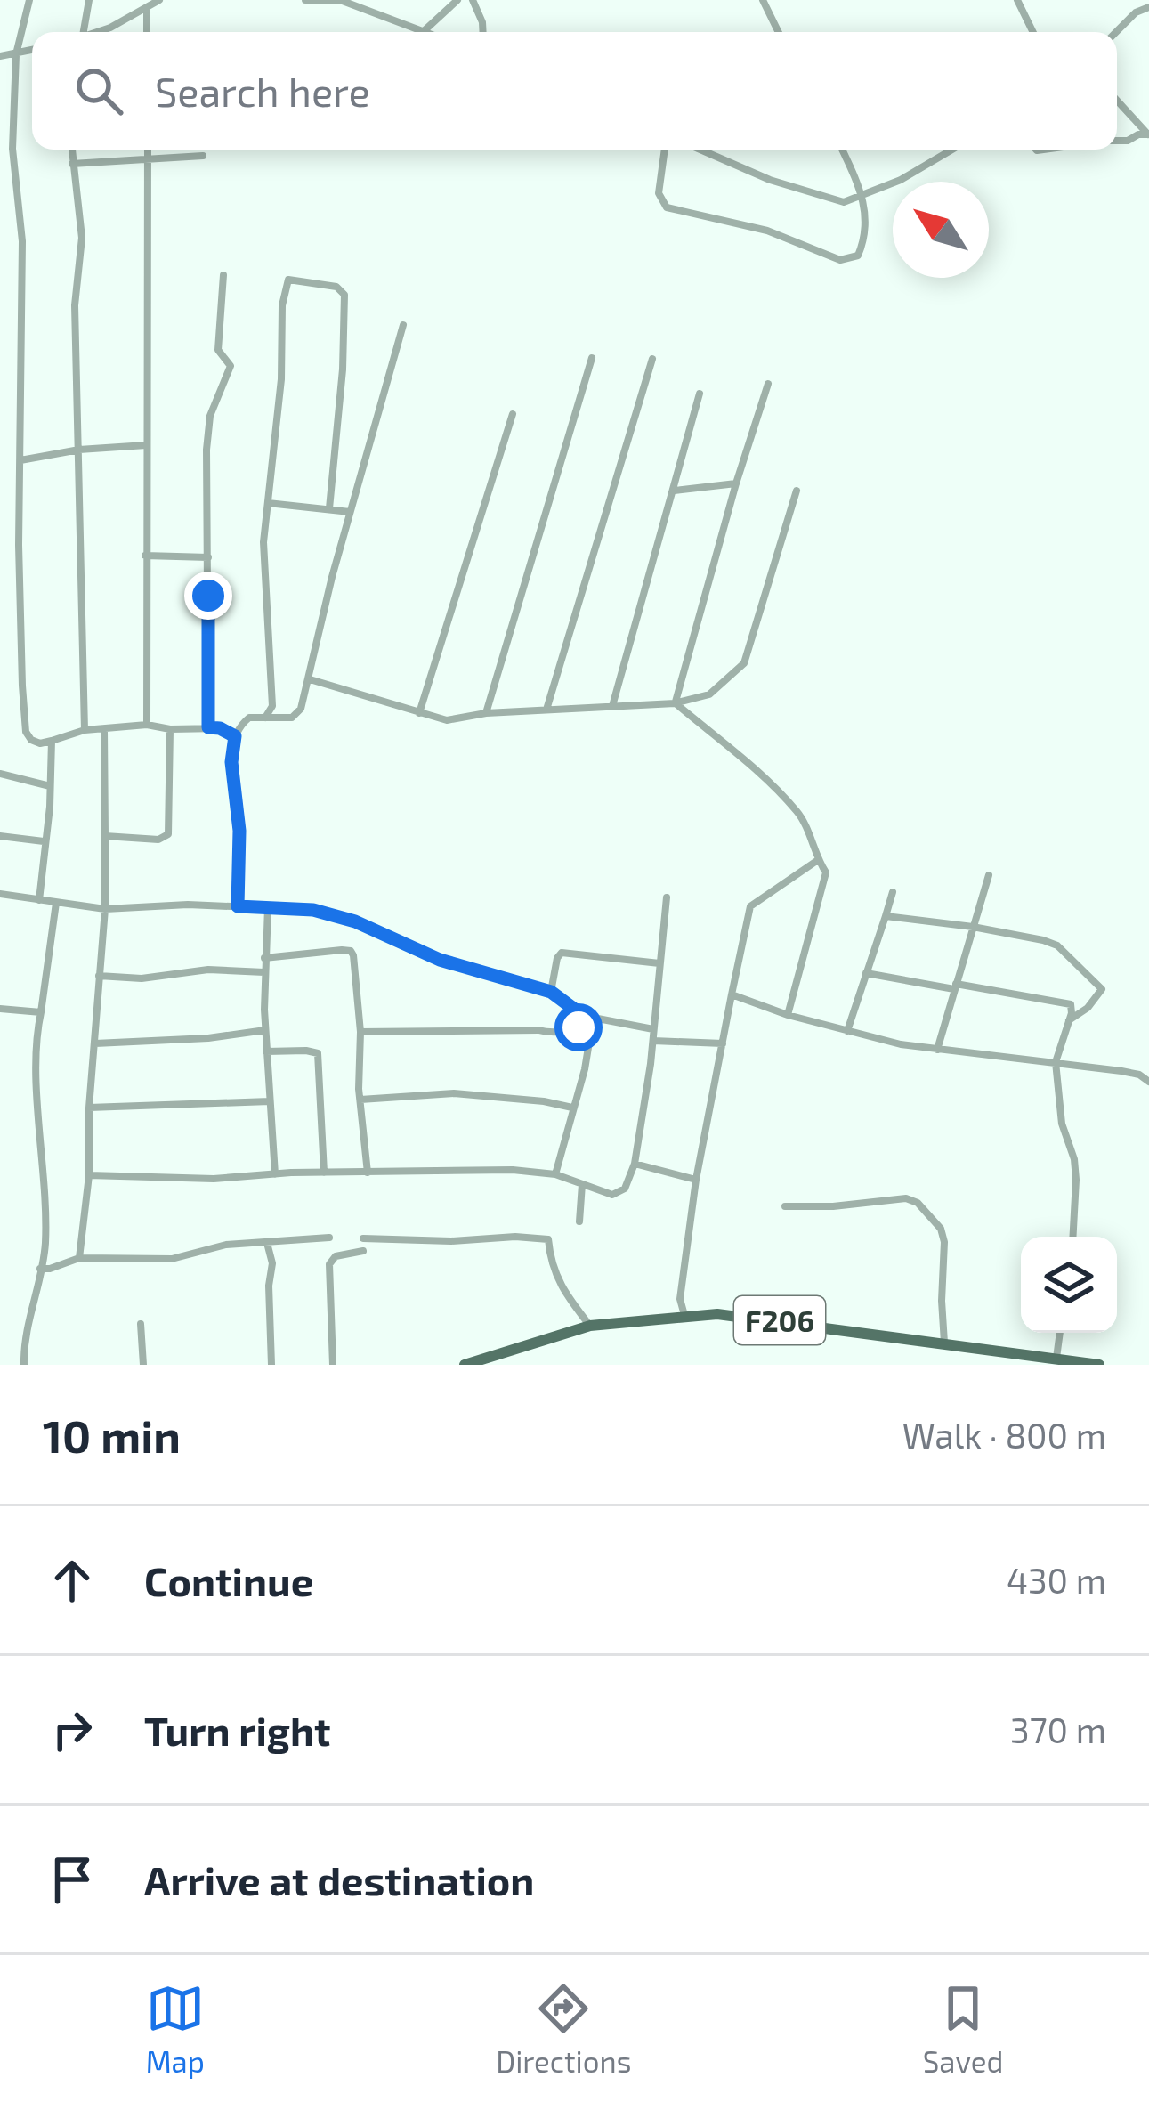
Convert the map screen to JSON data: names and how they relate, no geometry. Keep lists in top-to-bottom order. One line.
{"streets":{"main road":["F206"]},"north":"top left","page":{"search":"Search here","heading":["10 min","Walk · 800 m"],"list":[["Continue","430 m"],["Turn right","370 m"],"Arrive at destination"],"nav":["Map","Directions","Saved"]}}
